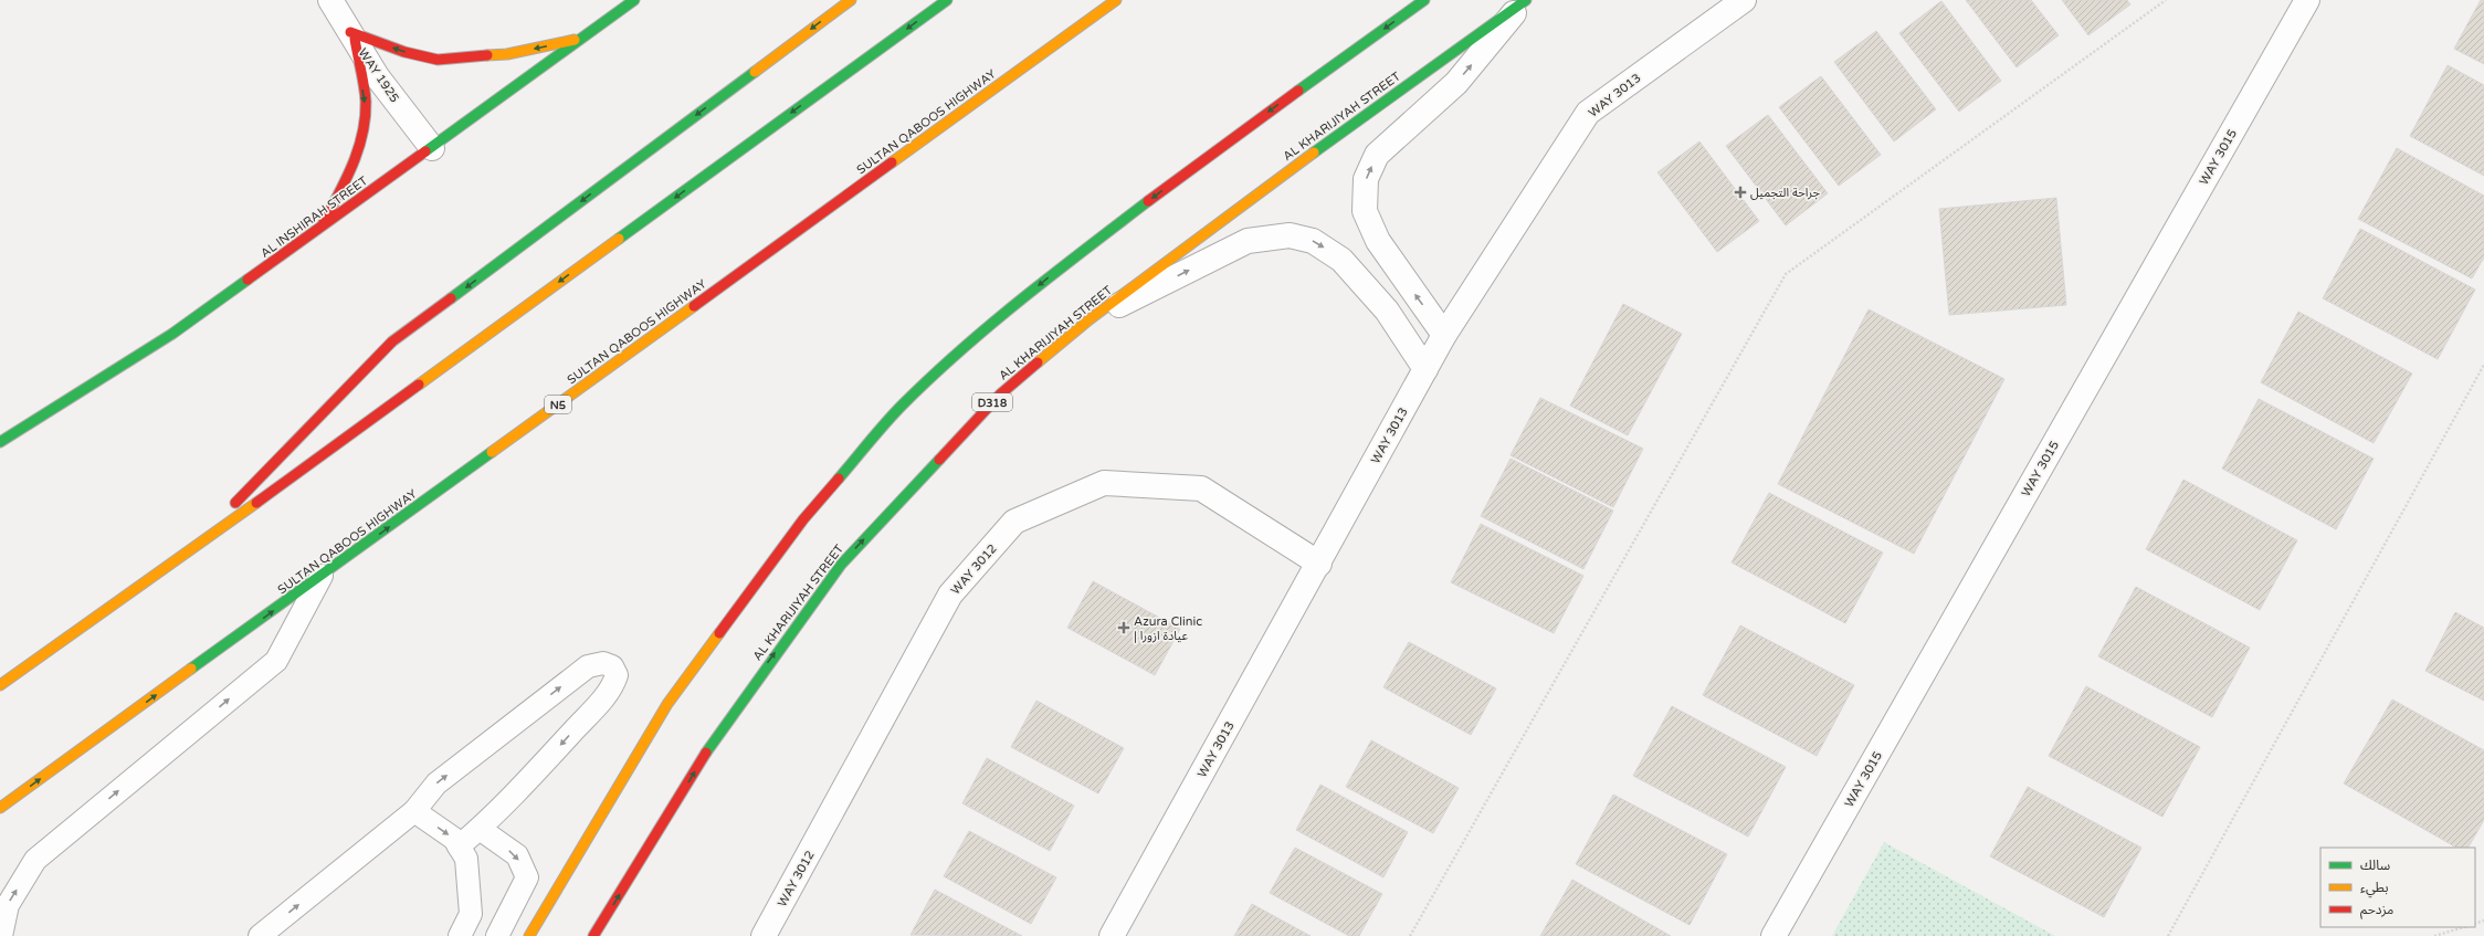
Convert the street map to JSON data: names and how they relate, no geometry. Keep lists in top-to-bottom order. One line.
{"streets":{"main road":["AL KHARIJIYAH STREET","SULTAN QABOOS HIGHWAY","AL INSHIRAH STREET","D318","N5"],"street":["WAY 1925","WAY 3013","WAY 3015","WAY 3012"]},"crossings":[["WAY 1925","AL INSHIRAH STREET"],["WAY 3013","WAY 3012"]],"one_way":["SULTAN QABOOS HIGHWAY"],"places":{"health":["جراحة التجميل","Azura Clinic | عيادة ازورا"]},"legend":["سالك","بطيء","مزدحم"]}
